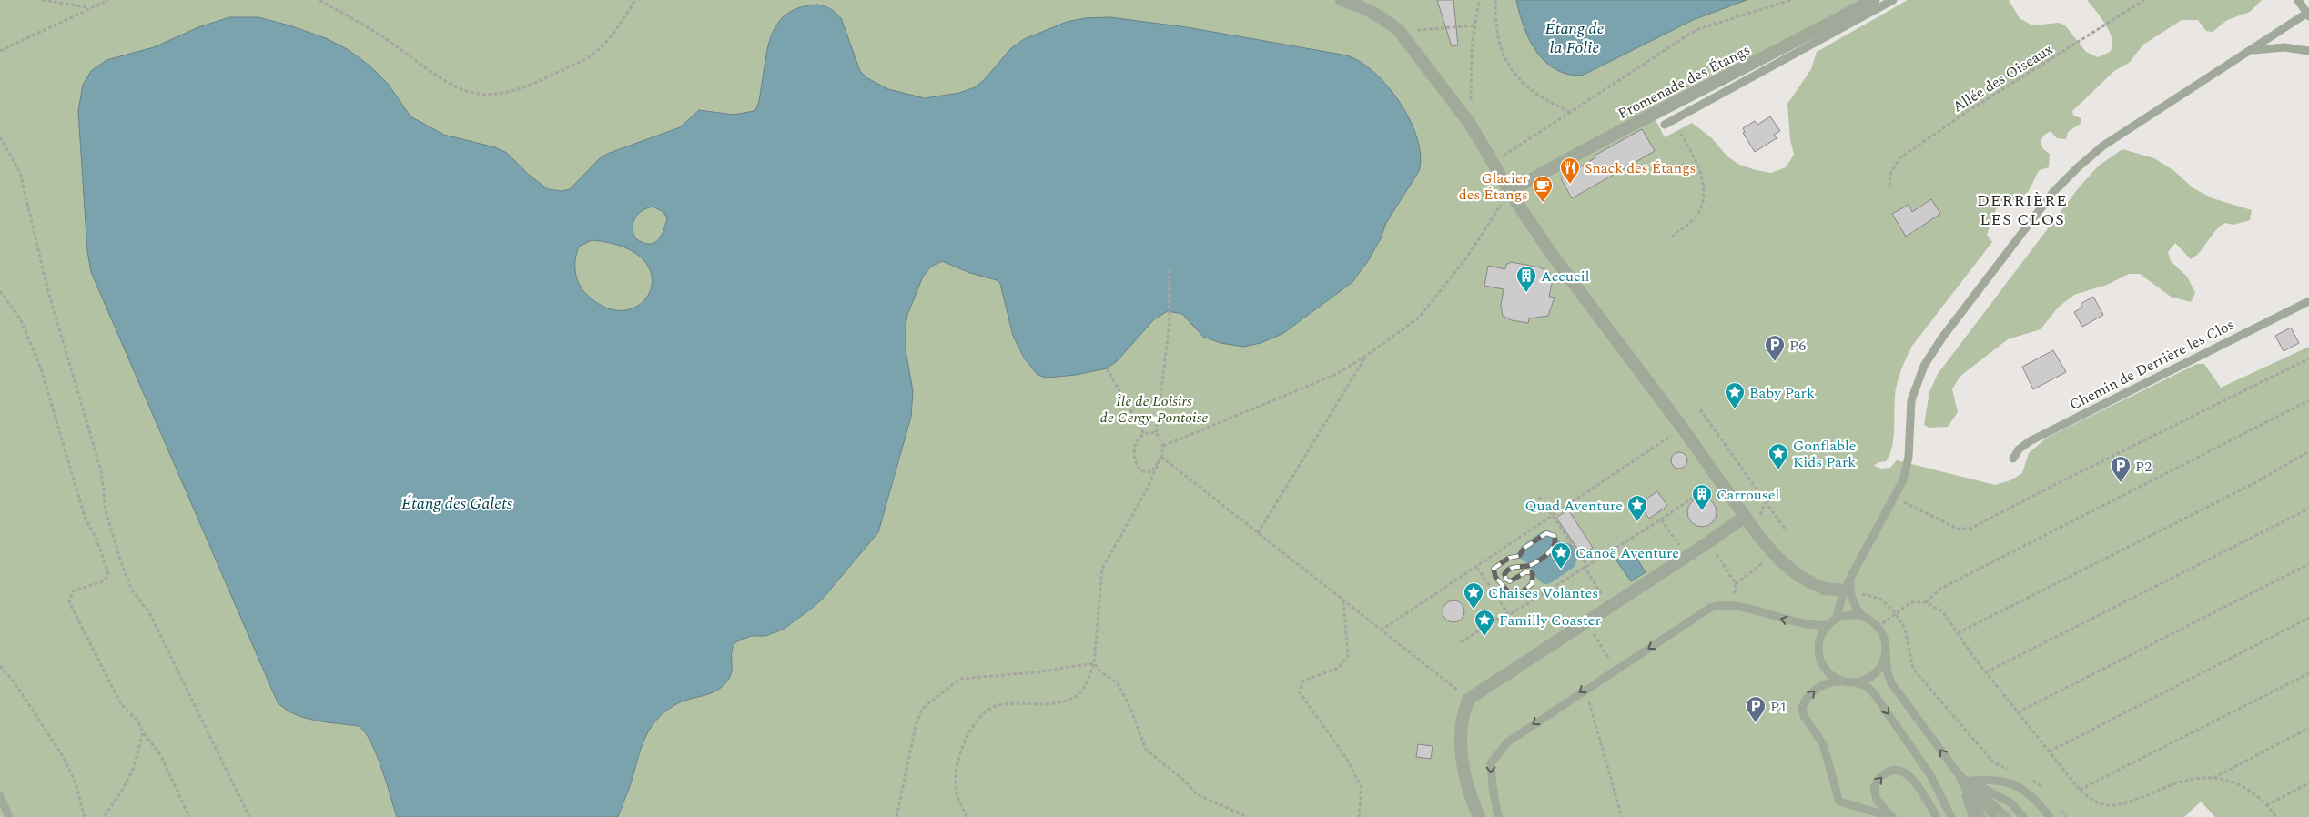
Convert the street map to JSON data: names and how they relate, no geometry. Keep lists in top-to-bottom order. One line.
{"streets":{"street":["Promenade des Étangs"],"lane":["Chemin de Derrière les Clos"],"path":["Allée des Oiseaux"]},"districts":["DERRIÈRE LES CLOS"],"water":["Étang de la Folie","Étang des Galets"],"parks":["Île de Loisirs de Cergy-Pontoise"],"places":{"restaurant":["Snack des Étangs"],"cafe":["Glacier des Étangs"],"building":["Accueil","Carrousel"],"parking":["P6","P2","P1"],"place":["Baby Park","Gonflable Kids Park","Quad Aventure","Canoë Aventure","Chaises Volantes","Familly Coaster"]}}
